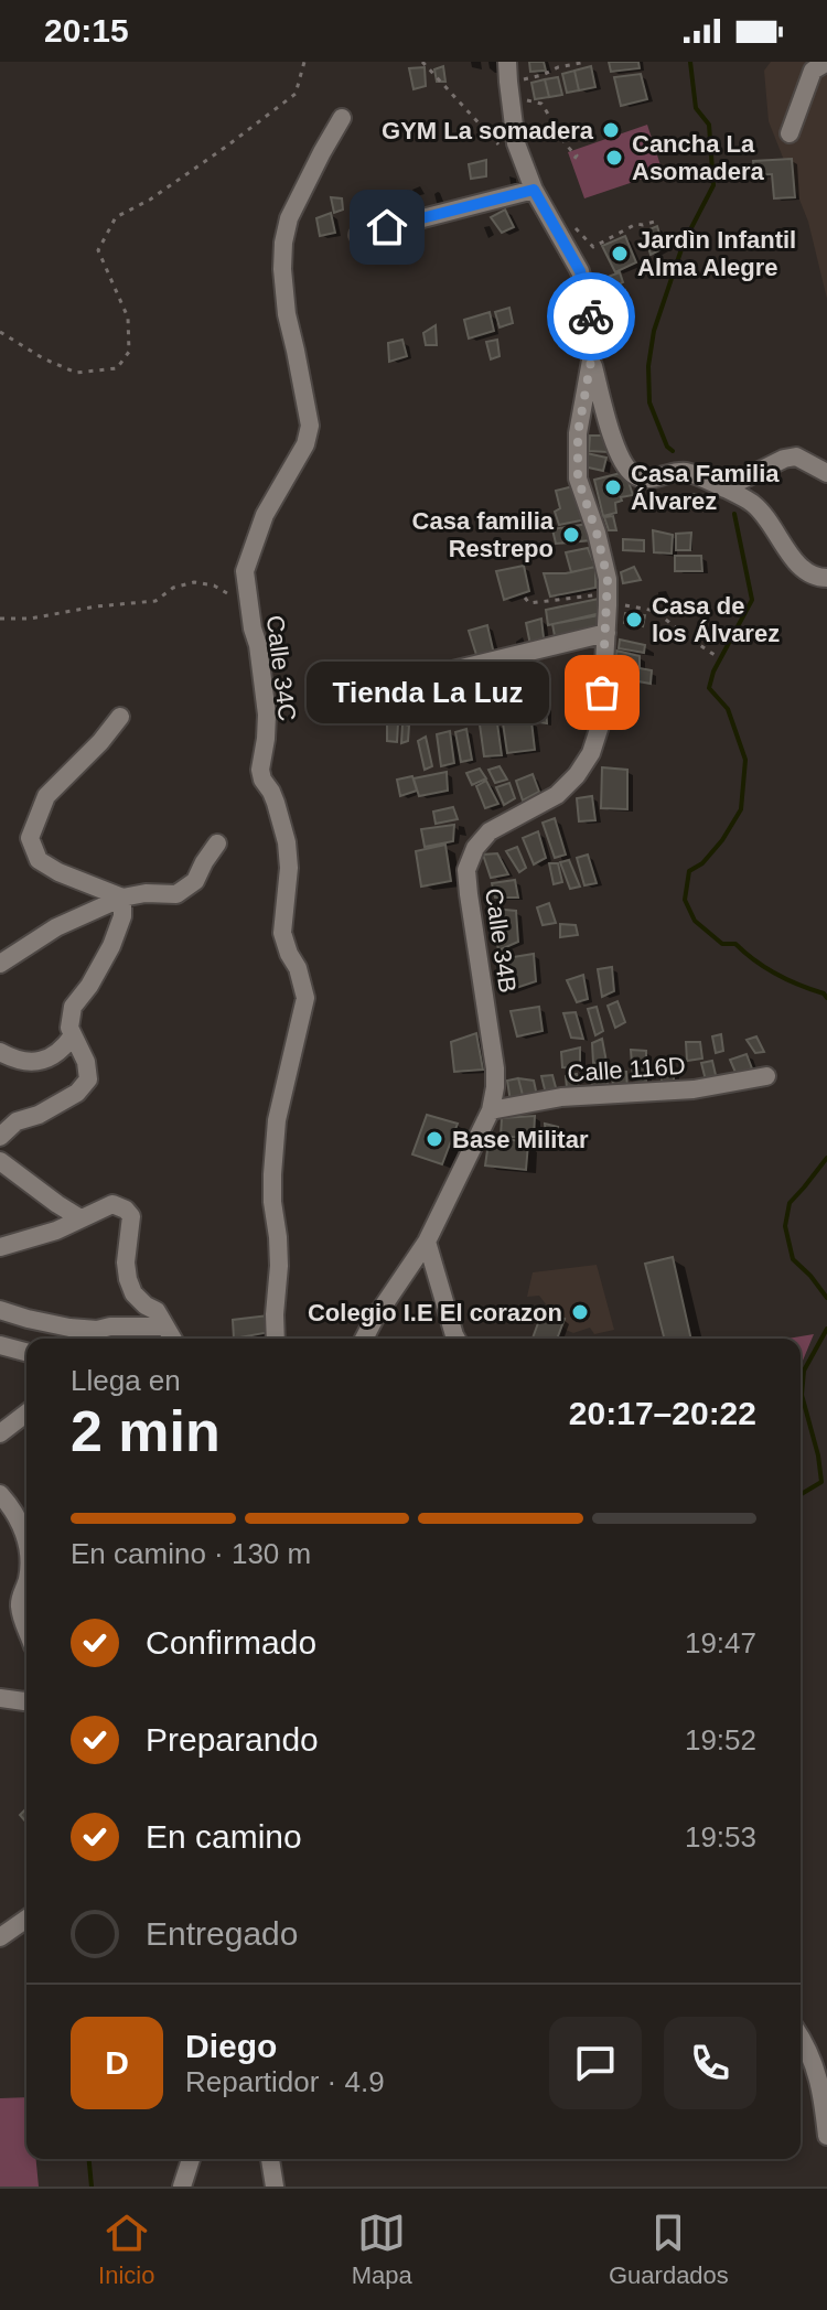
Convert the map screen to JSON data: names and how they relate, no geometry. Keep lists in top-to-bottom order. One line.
{"streets":{"street":["Calle 34C","Calle 34B","Calle 116D"]},"crossings":[["Calle 34B","Calle 116D"]],"places":["GYM La somadera","Cancha La Asomadera","Jardìn Infantil Alma Alegre","Casa Familia Álvarez","Casa familia Restrepo","Casa de los Álvarez","Tienda La Luz","Base Militar","Colegio I.E El corazon"],"page":{"status":"20:15","bubble":"Tienda La Luz","heading":["2 min","Llega en","20:17–20:22"],"panel":["Diego","Repartidor · 4.9"],"bar":"En camino · 130 m","list":[["Confirmado","19:47"],["Preparando","19:52"],["En camino","19:53"],"Entregado"],"round":"D","tabs":["Inicio","Mapa","Guardados"]}}
